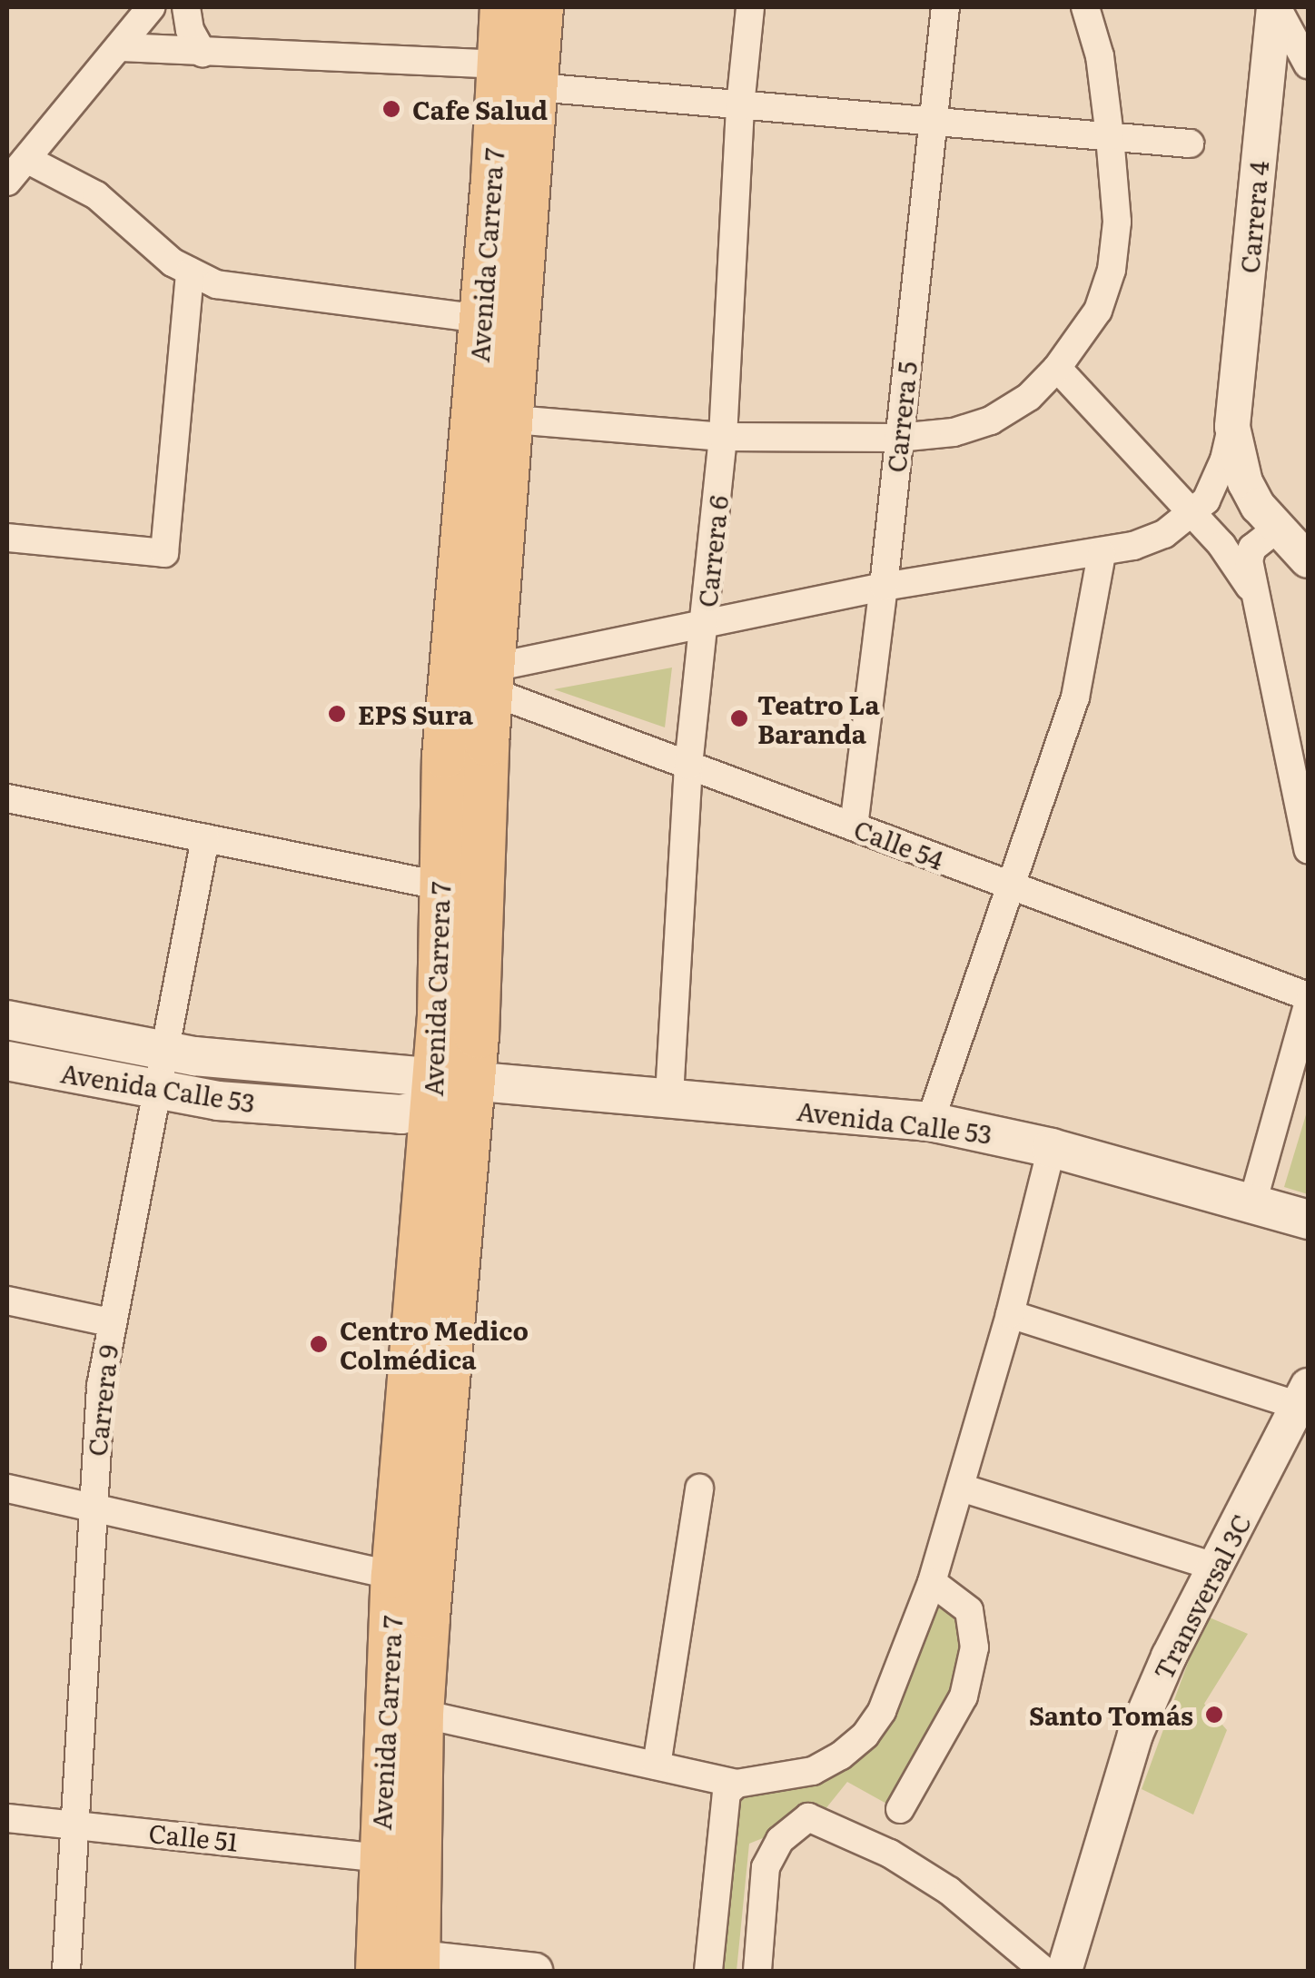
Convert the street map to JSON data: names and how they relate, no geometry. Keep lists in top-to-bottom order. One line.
{"streets":{"main road":["Avenida Carrera 7","Avenida Calle 53"],"street":["Carrera 4","Carrera 5","Carrera 6","Calle 54","Carrera 9","Transversal 3C","Calle 51"]},"crossings":[["Avenida Carrera 7","Calle 54"],["Avenida Carrera 7","Avenida Calle 53"],["Avenida Carrera 7","Calle 51"],["Carrera 5","Calle 54"],["Carrera 6","Calle 54"],["Carrera 6","Avenida Calle 53"],["Avenida Calle 53","Carrera 9"],["Carrera 9","Calle 51"]],"places":["Cafe Salud","EPS Sura","Teatro La Baranda","Centro Medico Colmédica","Santo Tomás"]}
